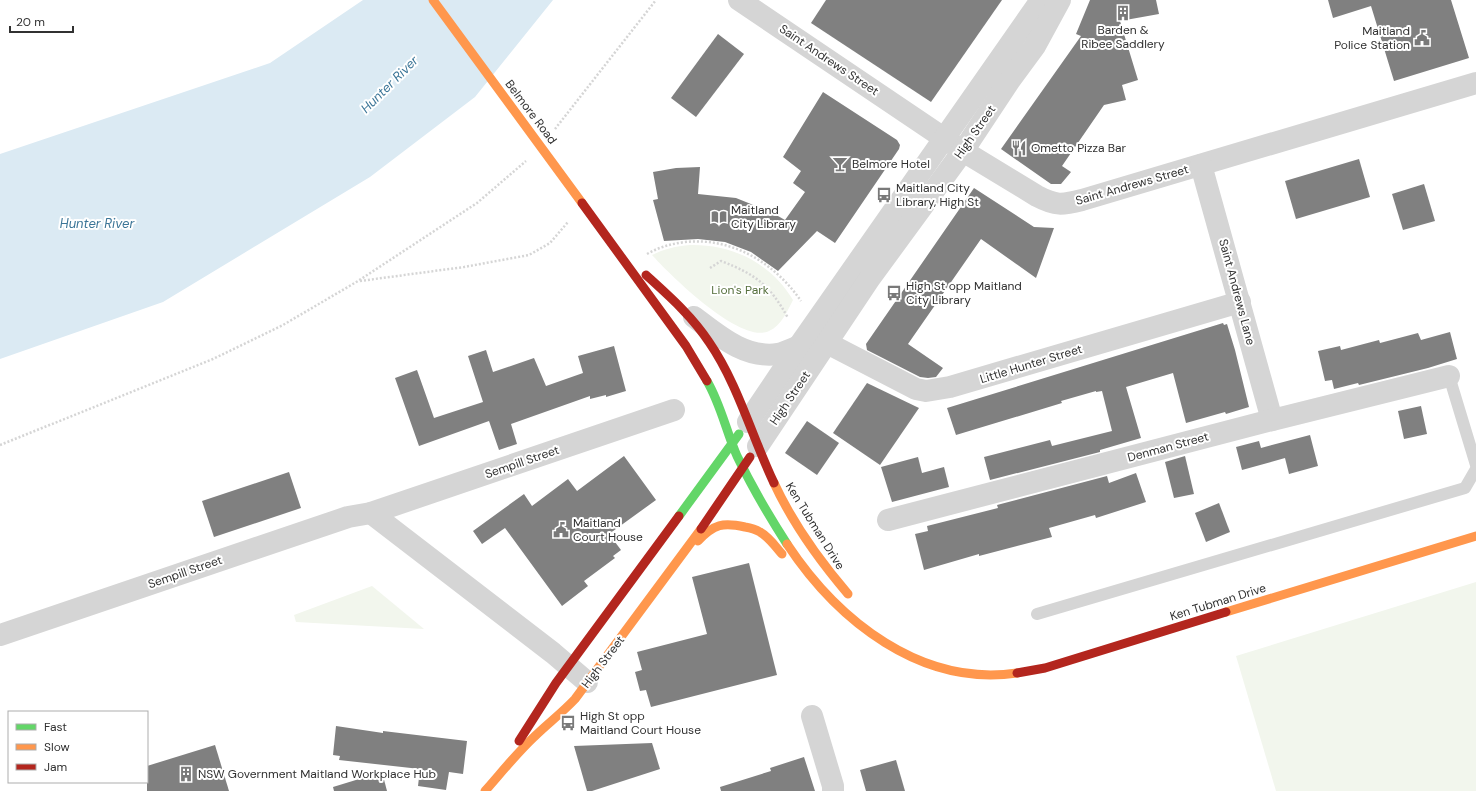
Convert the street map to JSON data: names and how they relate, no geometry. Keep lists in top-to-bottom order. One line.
{"streets":{"main road":["Belmore Road","High Street","Ken Tubman Drive"],"street":["Saint Andrews Street","Saint Andrews Lane","Little Hunter Street","Denman Street","Sempill Street"]},"crossings":[["Saint Andrews Street","High Street"],["Saint Andrews Street","Saint Andrews Lane"],["Belmore Road","High Street"],["Belmore Road","Ken Tubman Drive"],["High Street","Little Hunter Street"],["High Street","Ken Tubman Drive"],["Saint Andrews Lane","Little Hunter Street"],["Saint Andrews Lane","Denman Street"]],"water":["Hunter River"],"parks":["Lion's Park"],"places":{"building":["Barden & Ribee Saddlery","NSW Government Maitland Workplace Hub"],"public building":["Maitland Police Station","Maitland Court House"],"restaurant":["Ometto Pizza Bar"],"bar":["Belmore Hotel"],"bus stop":["Maitland City Library, High St","High St opp Maitland City Library","High St opp Maitland Court House"],"library":["Maitland City Library"]},"legend":["Fast","Slow","Jam"],"scale_bar":"20 m"}
